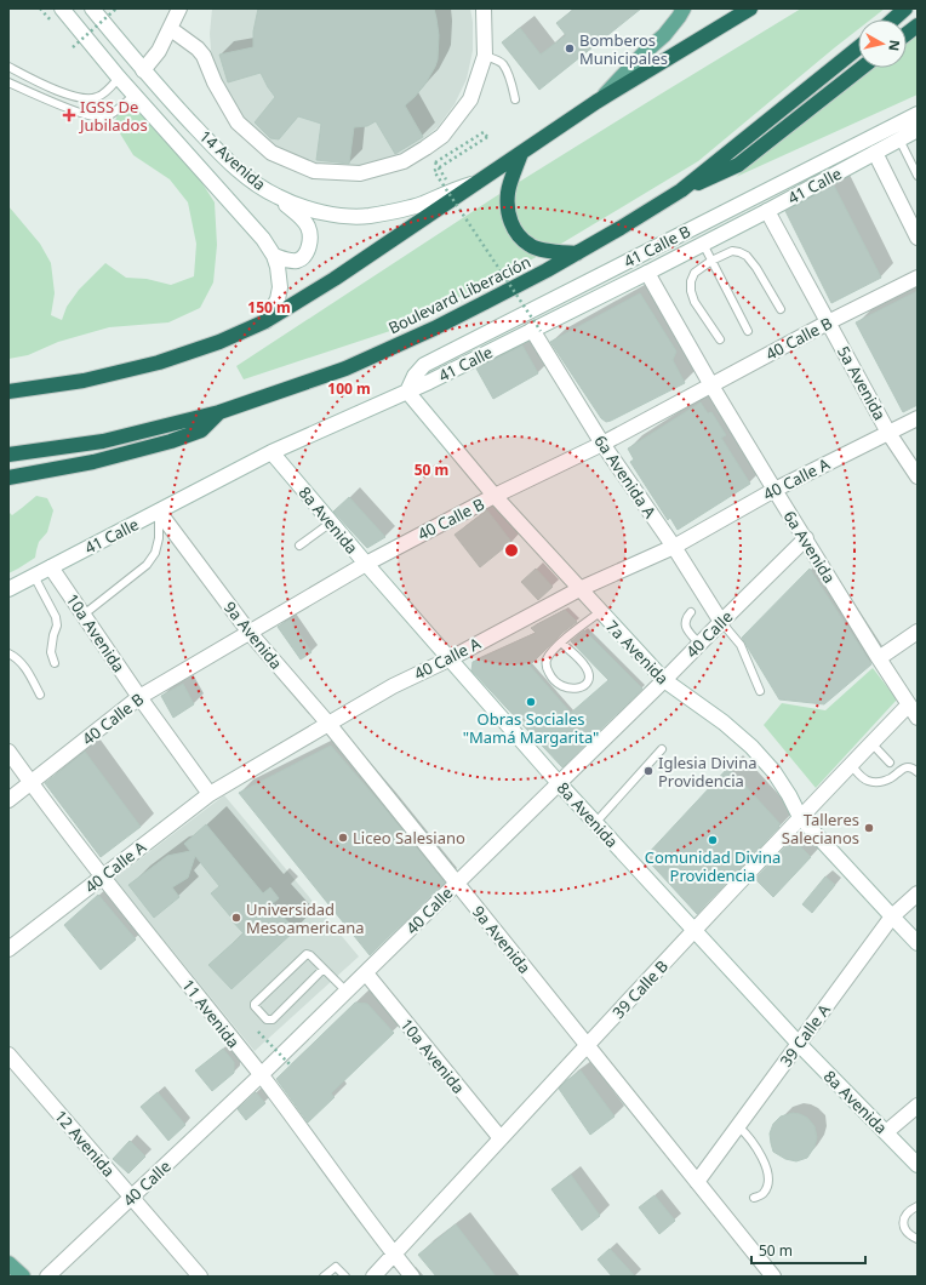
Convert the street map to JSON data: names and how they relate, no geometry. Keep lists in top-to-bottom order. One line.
{"streets":{"highway":["Boulevard Liberación"],"street":["14 Avenida","41 Calle","41 Calle B","40 Calle B","5a Avenida","6a Avenida A","40 Calle A","8a Avenida","6a Avenida","10a Avenida","40 Calle","9a Avenida","7a Avenida","39 Calle B","11 Avenida","39 Calle A","12 Avenida"]},"crossings":[["41 Calle","41 Calle B"],["41 Calle","5a Avenida"],["41 Calle","6a Avenida A"],["41 Calle","8a Avenida"],["41 Calle","6a Avenida"],["41 Calle","10a Avenida"],["41 Calle","9a Avenida"],["41 Calle","7a Avenida"],["41 Calle B","7a Avenida"],["40 Calle B","5a Avenida"],["40 Calle B","6a Avenida A"],["40 Calle B","8a Avenida"],["40 Calle B","6a Avenida"],["40 Calle B","10a Avenida"],["40 Calle B","9a Avenida"],["40 Calle B","7a Avenida"],["40 Calle B","11 Avenida"],["5a Avenida","40 Calle A"],["6a Avenida A","40 Calle A"],["6a Avenida A","40 Calle"],["40 Calle A","8a Avenida"],["40 Calle A","6a Avenida"],["40 Calle A","10a Avenida"],["40 Calle A","9a Avenida"],["40 Calle A","7a Avenida"],["40 Calle A","11 Avenida"],["8a Avenida","40 Calle"],["8a Avenida","39 Calle B"],["8a Avenida","39 Calle A"],["6a Avenida","40 Calle"],["6a Avenida","39 Calle B"],["10a Avenida","40 Calle"],["10a Avenida","39 Calle B"],["40 Calle","9a Avenida"],["40 Calle","7a Avenida"],["40 Calle","11 Avenida"],["40 Calle","12 Avenida"],["9a Avenida","39 Calle B"],["9a Avenida","39 Calle A"],["7a Avenida","39 Calle B"],["7a Avenida","39 Calle A"],["39 Calle B","11 Avenida"]],"places":{"other":["Bomberos Municipales","Obras Sociales \"Mamá Margarita\"","Iglesia Divina Providencia","Talleres Salecianos","Liceo Salesiano","Comunidad Divina Providencia","Universidad Mesoamericana"],"health":["IGSS De Jubilados"]},"scale_bar":"50 m","north":"right","rings":["150 m","100 m","50 m"]}
